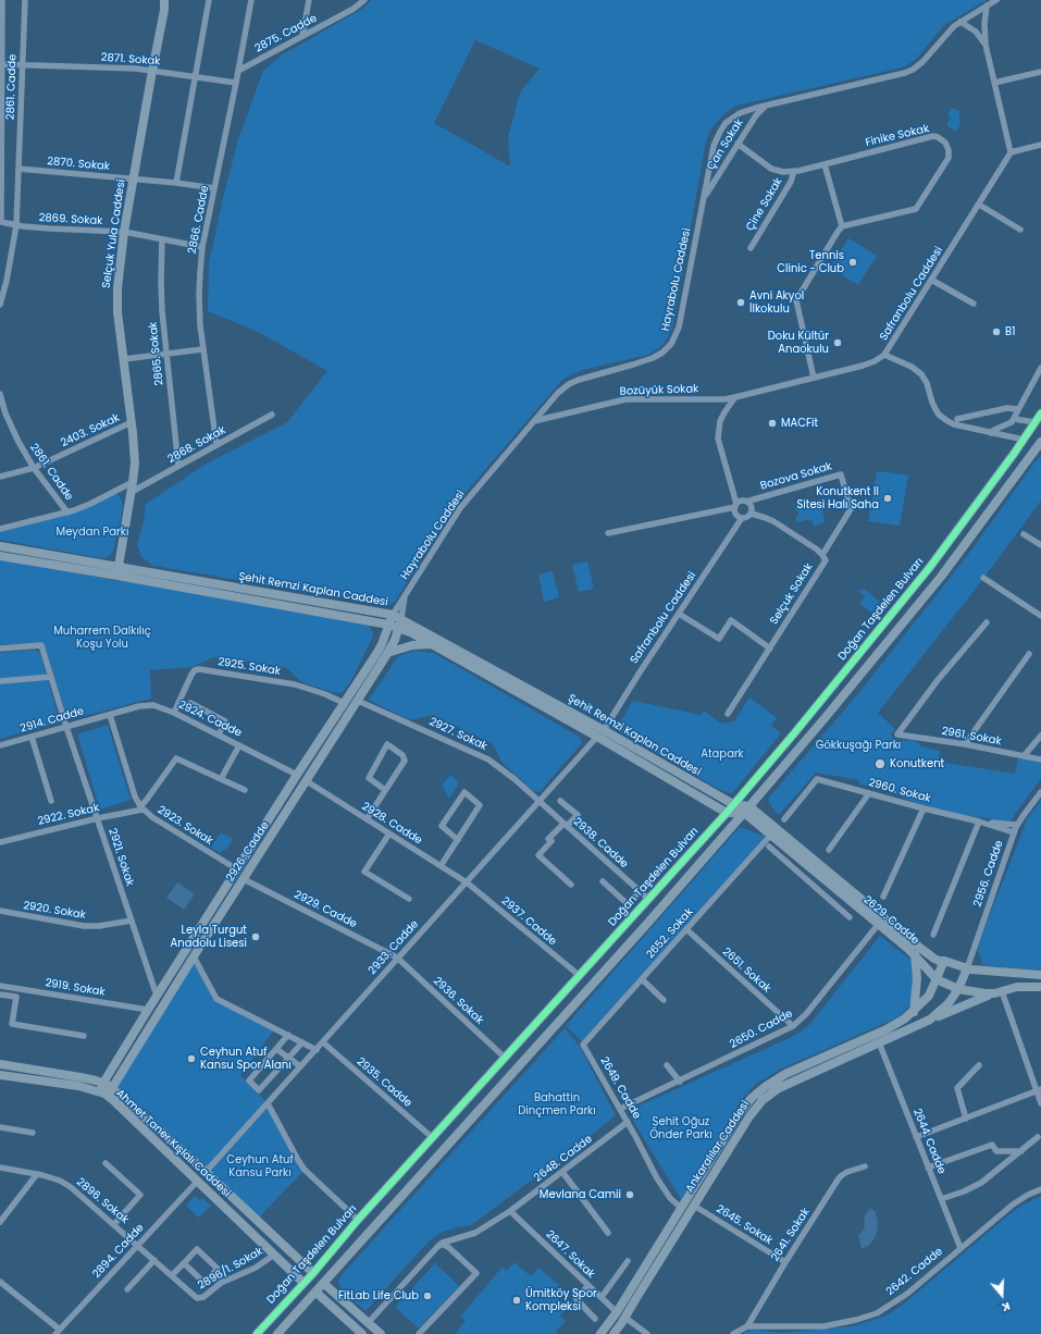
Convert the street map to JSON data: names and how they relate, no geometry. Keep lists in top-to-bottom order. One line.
{"streets":{"main road":["Selçuk Yula Caddesi","Şehit Remzi Kaplan Caddesi","Doğan Taşdelen Bulvarı","2926. Cadde","2629. Cadde","Ahmet Taner Kışlalı Caddesi","Ankaralılar Caddesi"],"street":["2875. Cadde","2871. Sokak","2861. Cadde","Finike Sokak","Çan Sokak","2870. Sokak","Çine Sokak","2869. Sokak","2866. Cadde","Hayrabolu Caddesi","Safranbolu Caddesi","2865. Sokak","Bozüyük Sokak","2403. Sokak","2868. Sokak","Bozova Sokak","Selçuk Sokak","2925. Sokak","2924. Cadde","2914. Cadde","2927. Sokak","2961. Sokak","2960. Sokak","2922. Sokak","2928. Cadde","2923. Sokak","2938. Cadde","2921. Sokak","2956. Cadde","2929. Cadde","2920. Sokak","2937. Cadde","2652. Sokak","2933. Cadde","2651. Sokak","2919. Sokak","2936. Sokak","2650. Cadde","2935. Cadde","2649. Cadde","2644. Cadde","2648. Cadde","2896. Sokak","2645. Sokak","2641. Sokak","2894. Cadde","2647. Sokak","2896/1. Sokak","2642. Cadde"]},"crossings":[["2875. Cadde","2866. Cadde"],["2871. Sokak","2861. Cadde"],["2871. Sokak","2866. Cadde"],["2871. Sokak","Selçuk Yula Caddesi"],["2861. Cadde","2870. Sokak"],["2861. Cadde","2869. Sokak"],["2861. Cadde","2403. Sokak"],["Finike Sokak","Çan Sokak"],["Finike Sokak","Çine Sokak"],["Çan Sokak","Hayrabolu Caddesi"],["2870. Sokak","2866. Cadde"],["2870. Sokak","Selçuk Yula Caddesi"],["2869. Sokak","2866. Cadde"],["2869. Sokak","Selçuk Yula Caddesi"],["2869. Sokak","2865. Sokak"],["2866. Cadde","2868. Sokak"],["Selçuk Yula Caddesi","2403. Sokak"],["Selçuk Yula Caddesi","2868. Sokak"],["Selçuk Yula Caddesi","Şehit Remzi Kaplan Caddesi"],["Hayrabolu Caddesi","Bozüyük Sokak"],["Hayrabolu Caddesi","Şehit Remzi Kaplan Caddesi"],["Hayrabolu Caddesi","2926. Cadde"],["Safranbolu Caddesi","Bozüyük Sokak"],["Safranbolu Caddesi","Bozova Sokak"],["Safranbolu Caddesi","Şehit Remzi Kaplan Caddesi"],["Safranbolu Caddesi","Selçuk Sokak"],["2865. Sokak","2868. Sokak"],["Bozova Sokak","Selçuk Sokak"],["Şehit Remzi Kaplan Caddesi","Doğan Taşdelen Bulvarı"],["Şehit Remzi Kaplan Caddesi","2926. Cadde"],["Şehit Remzi Kaplan Caddesi","2933. Cadde"],["Doğan Taşdelen Bulvarı","2938. Cadde"],["Doğan Taşdelen Bulvarı","2937. Cadde"],["Doğan Taşdelen Bulvarı","2936. Sokak"],["Doğan Taşdelen Bulvarı","2935. Cadde"],["Doğan Taşdelen Bulvarı","Ahmet Taner Kışlalı Caddesi"],["2925. Sokak","2924. Cadde"],["2925. Sokak","2926. Cadde"],["2924. Cadde","2914. Cadde"],["2924. Cadde","2926. Cadde"],["2914. Cadde","2921. Sokak"],["2927. Sokak","2938. Cadde"],["2927. Sokak","2926. Cadde"],["2927. Sokak","2933. Cadde"],["2960. Sokak","2956. Cadde"],["2922. Sokak","2923. Sokak"],["2922. Sokak","2921. Sokak"],["2928. Cadde","2926. Cadde"],["2928. Cadde","2937. Cadde"],["2928. Cadde","2933. Cadde"],["2923. Sokak","2926. Cadde"],["2938. Cadde","2933. Cadde"],["2926. Cadde","2921. Sokak"],["2926. Cadde","2929. Cadde"],["2926. Cadde","2919. Sokak"],["2926. Cadde","Ahmet Taner Kışlalı Caddesi"],["2921. Sokak","2920. Sokak"],["2956. Cadde","2629. Cadde"],["2956. Cadde","Ankaralılar Caddesi"],["2929. Cadde","2933. Cadde"],["2929. Cadde","2936. Sokak"],["2629. Cadde","2652. Sokak"],["2629. Cadde","2650. Cadde"],["2629. Cadde","Ankaralılar Caddesi"],["2937. Cadde","2933. Cadde"],["2652. Sokak","2651. Sokak"],["2652. Sokak","2649. Cadde"],["2933. Cadde","2936. Sokak"],["2933. Cadde","2935. Cadde"],["2933. Cadde","Ahmet Taner Kışlalı Caddesi"],["2651. Sokak","2650. Cadde"],["2650. Cadde","2649. Cadde"],["2649. Cadde","Ankaralılar Caddesi"],["2649. Cadde","2648. Cadde"],["2644. Cadde","Ankaralılar Caddesi"],["2644. Cadde","2642. Cadde"],["Ahmet Taner Kışlalı Caddesi","2894. Cadde"],["Ahmet Taner Kışlalı Caddesi","2896/1. Sokak"],["Ankaralılar Caddesi","2645. Sokak"],["Ankaralılar Caddesi","2647. Sokak"],["2648. Cadde","2647. Sokak"],["2896. Sokak","2894. Cadde"],["2896. Sokak","2896/1. Sokak"],["2645. Sokak","2641. Sokak"],["2641. Sokak","2642. Cadde"],["2894. Cadde","2896/1. Sokak"]],"parks":["Meydan Parkı","Muharrem Dalkılıç Koşu Yolu","Gökkuşağı Parkı","Atapark","Bahattin Dinçmen Parkı","Şehit Oğuz Önder Parkı","Ceyhun Atuf Kansu Parkı"],"places":["Tennis Clinic - Club","Avni Akyol İlkokulu","B1","Doku Kültür Anaokulu","MACFit","Konutkent II Sitesi Halı Saha","Konutkent","Leyla Turgut Anadolu Lisesi","Ceyhun Atuf Kansu Spor Alanı","Mevlana Camii","FitLab Life Club","Ümitköy Spor Kompleksi"],"north":"bottom"}
